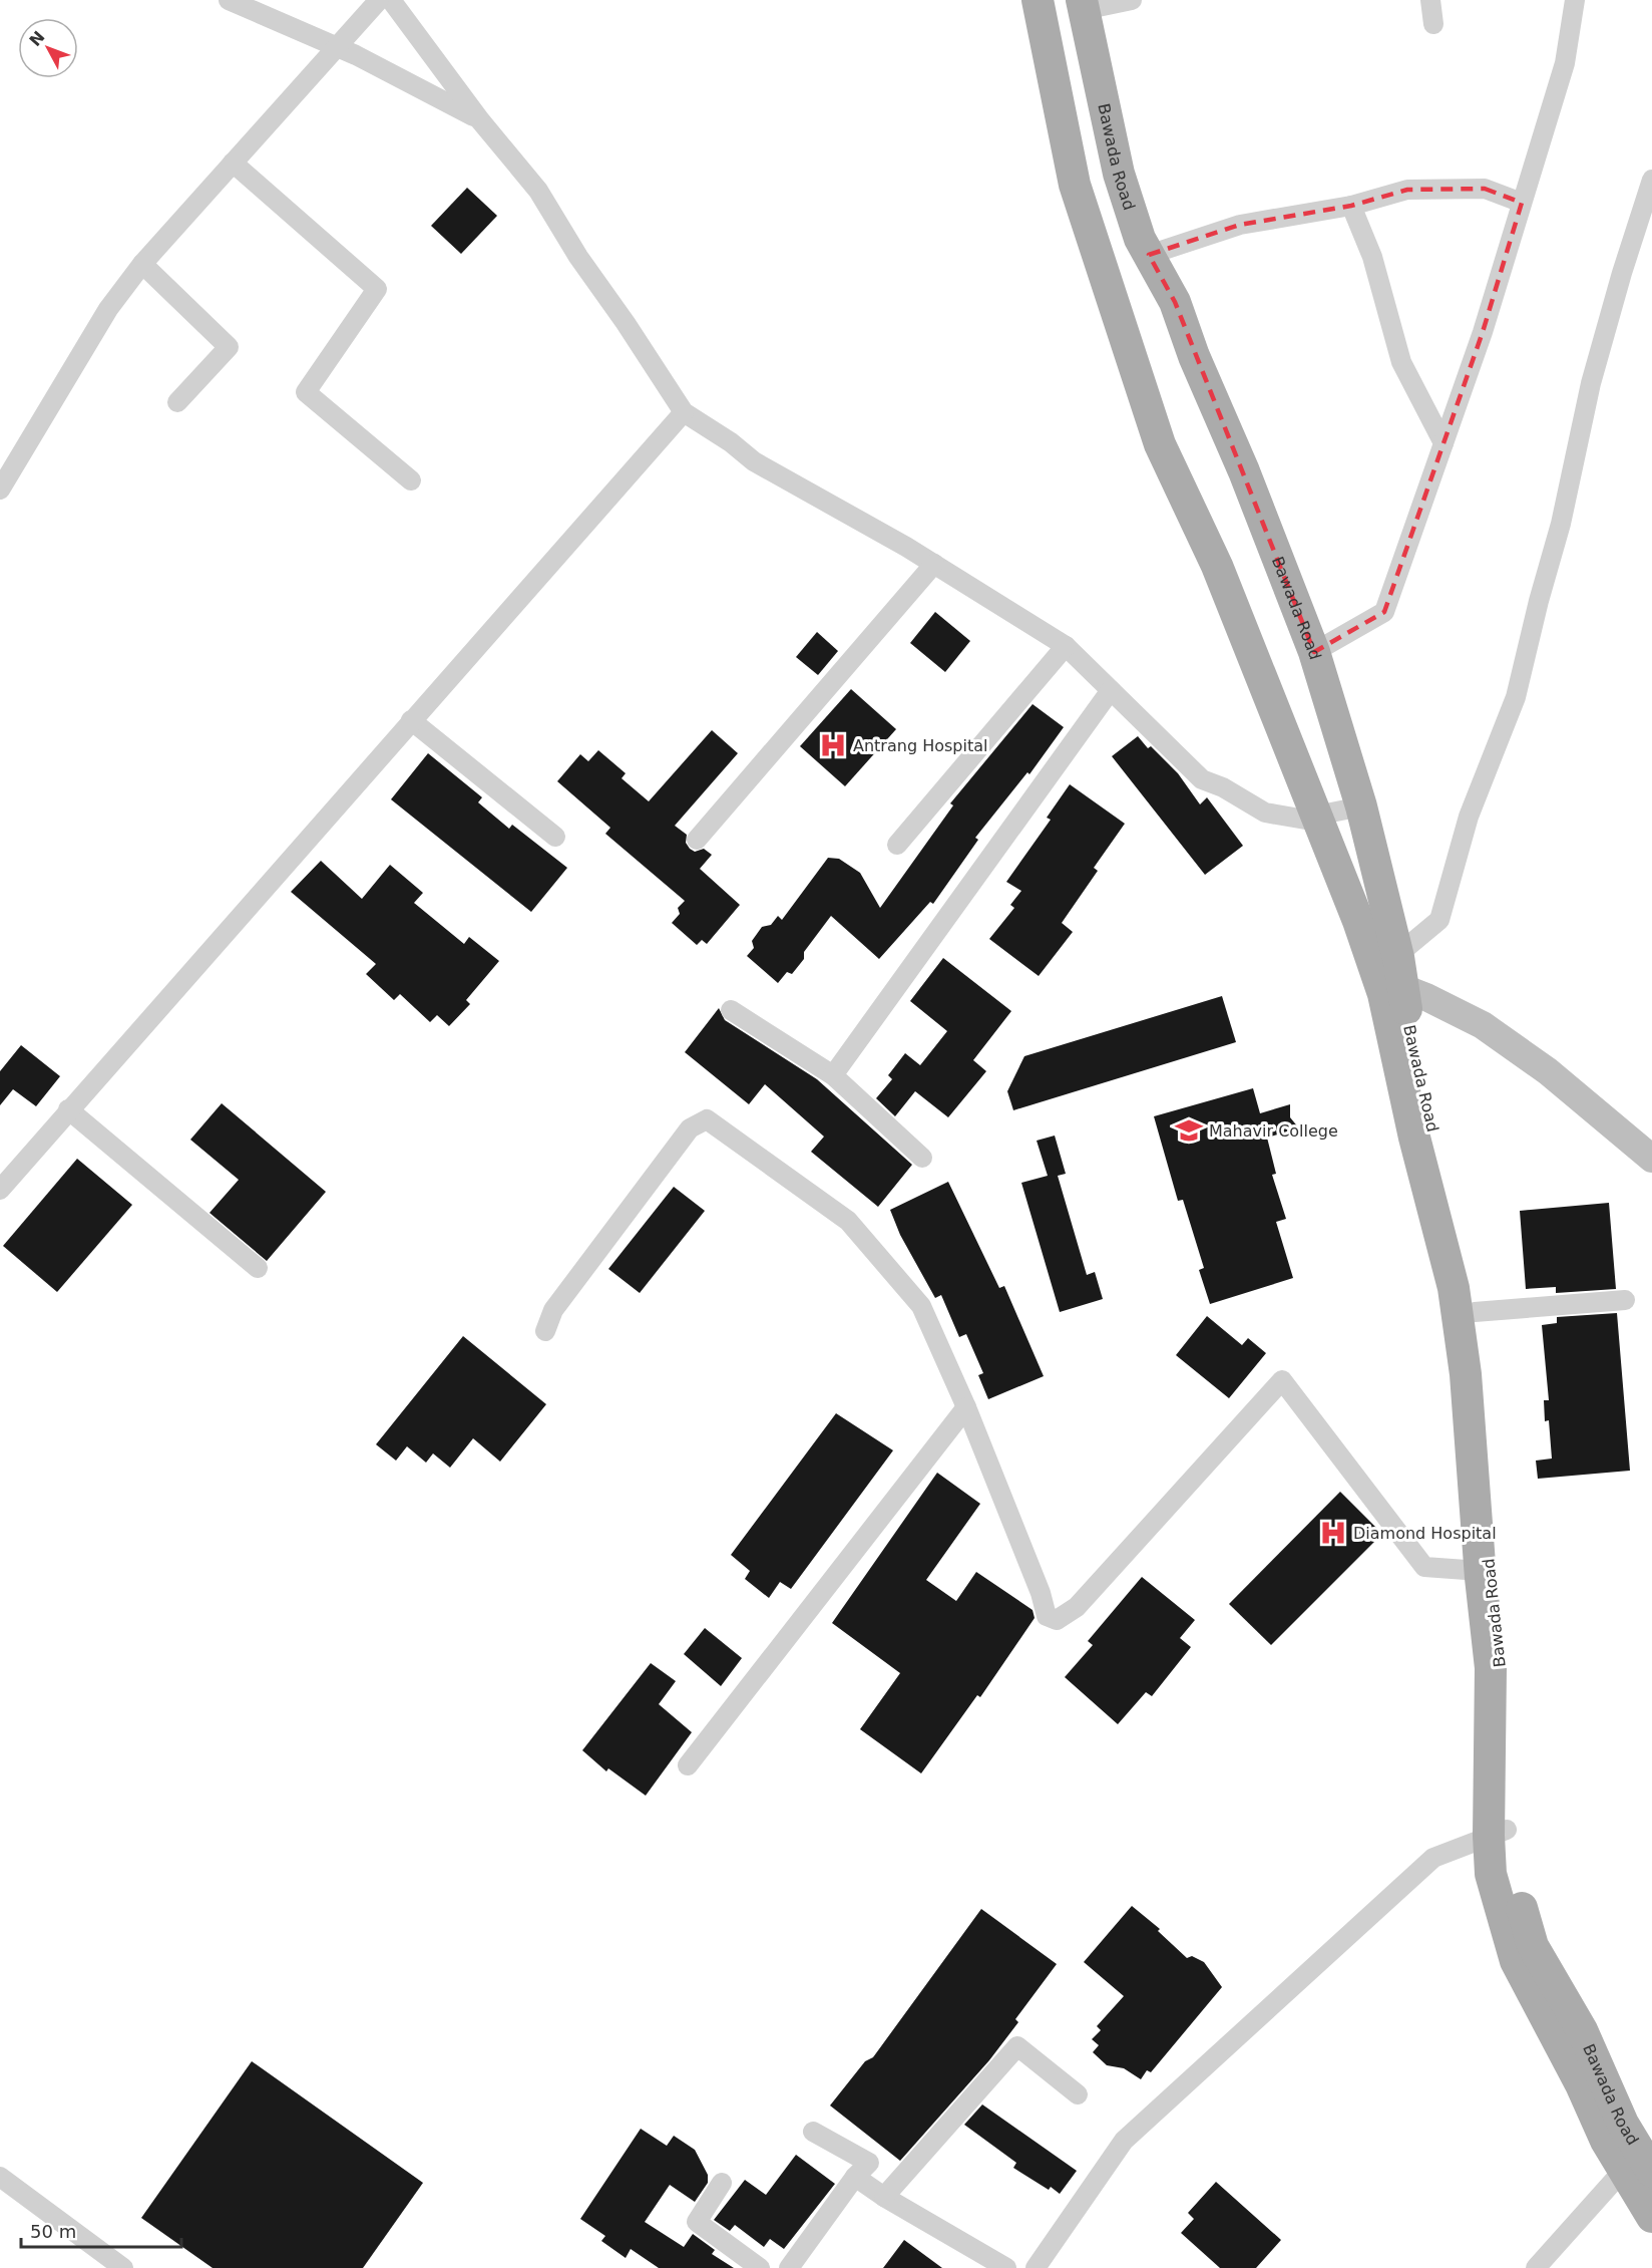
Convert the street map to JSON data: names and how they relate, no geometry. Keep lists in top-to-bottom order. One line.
{"streets":{"main road":["Bawada Road"]},"places":{"hospital":["Antrang Hospital","Diamond Hospital"],"school or university":["Mahavir College"]},"scale_bar":"50 m","north":"top left"}
